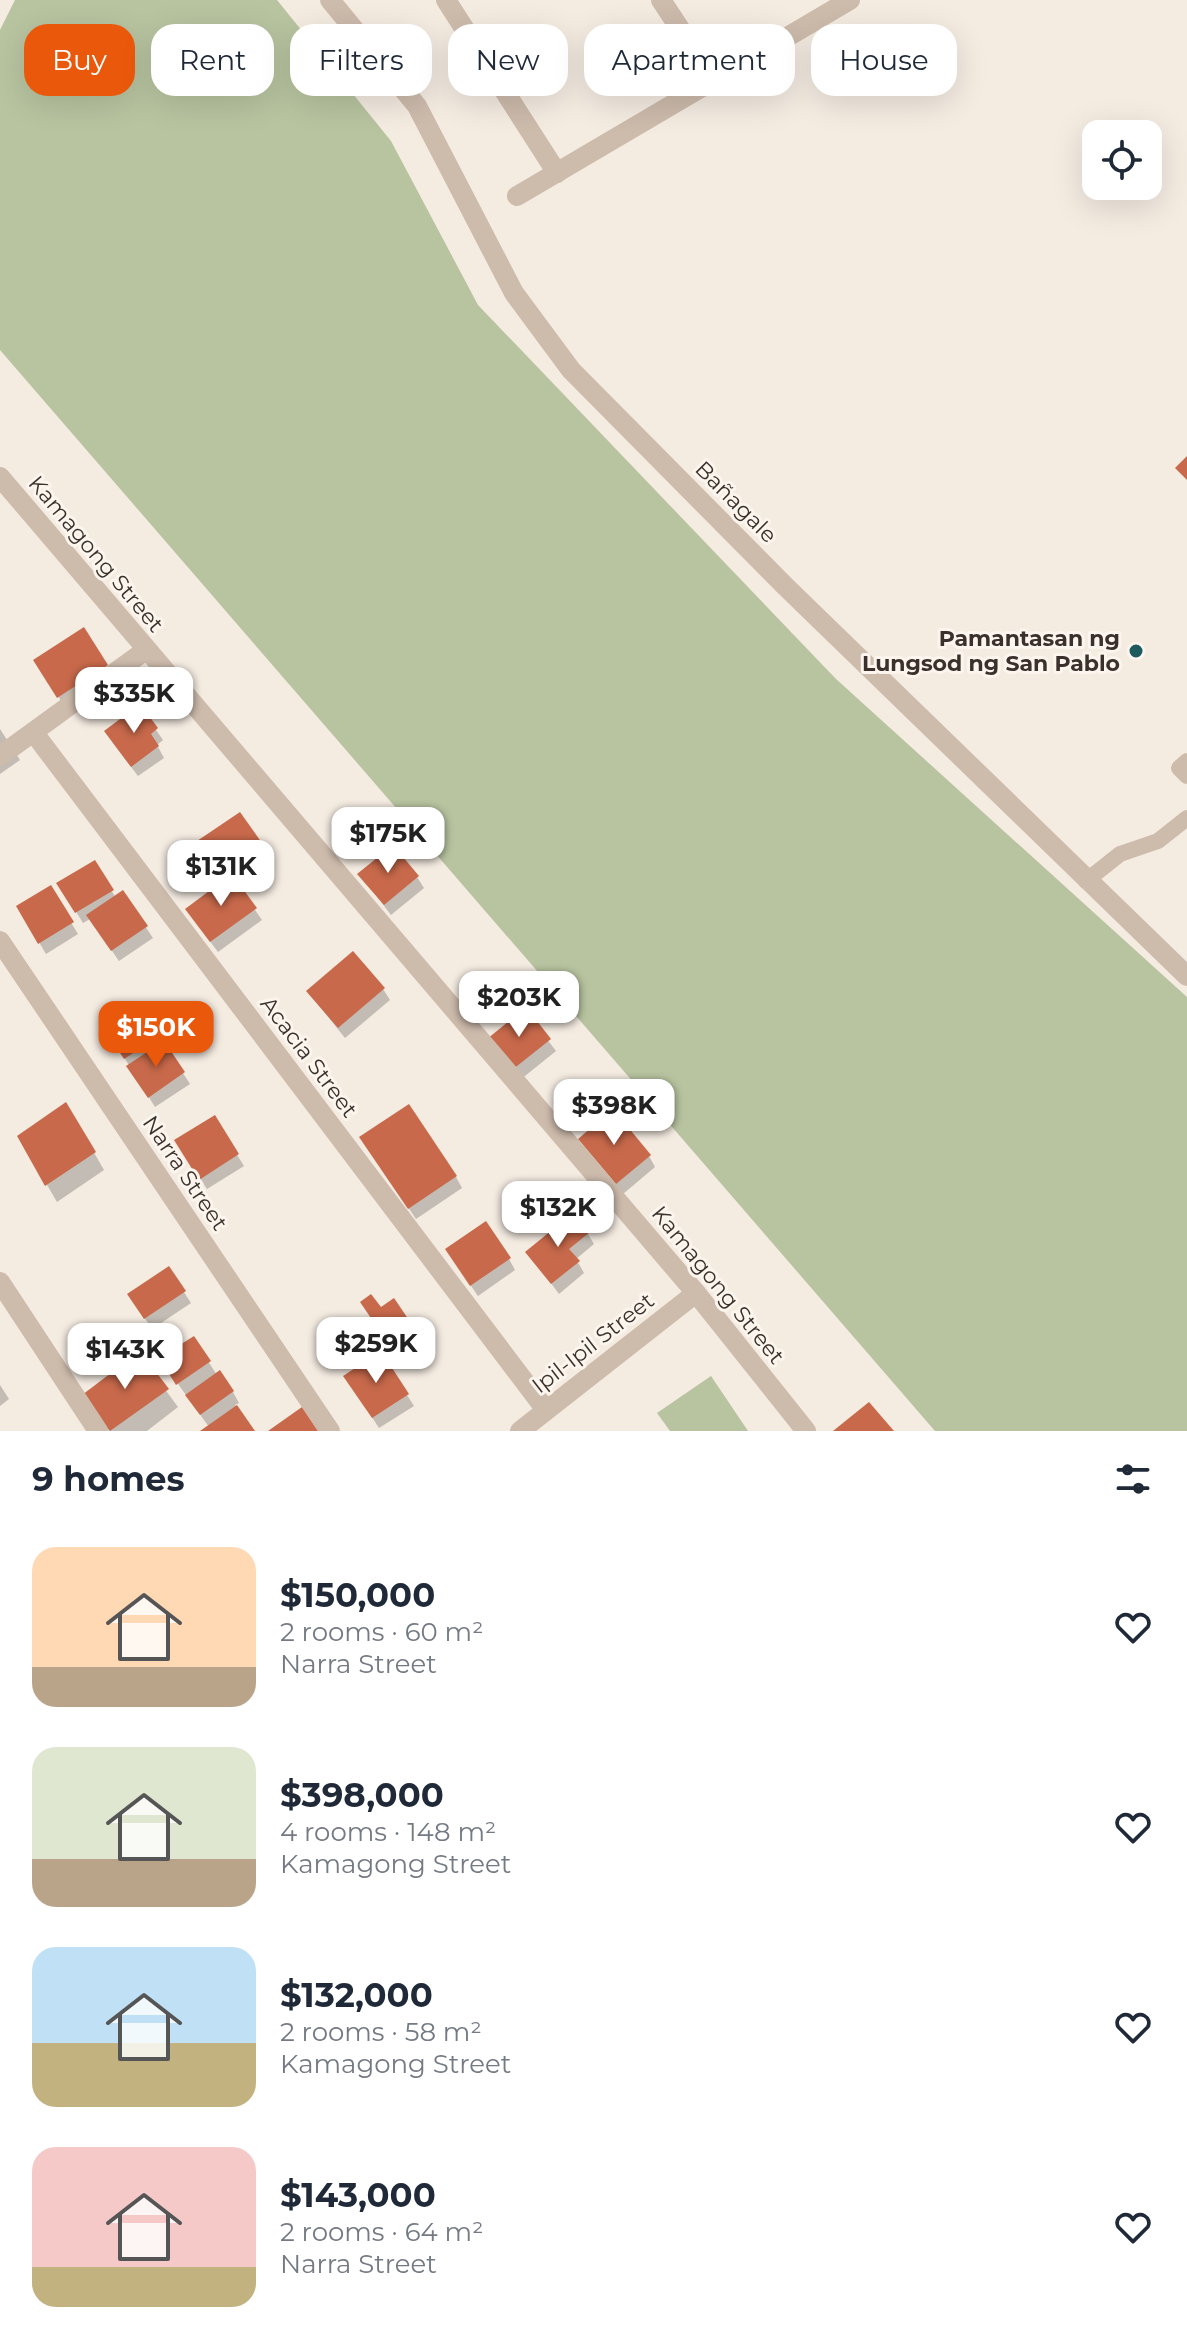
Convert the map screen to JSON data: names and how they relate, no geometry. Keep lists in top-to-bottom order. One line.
{"streets":{"street":["Bañagale","Kamagong Street","Acacia Street","Narra Street","Ipil-Ipil Street"]},"crossings":[["Kamagong Street","Ipil-Ipil Street"],["Acacia Street","Ipil-Ipil Street"]],"places":["Pamantasan ng Lungsod ng San Pablo"],"page":{"chip":["Buy","Rent","Filters","New","Apartment","House"],"price":["$335K","$175K","$131K","$203K","$150K","$398K","$132K","$259K","$143K"],"heading":"9 homes","list":[{"name":"$150,000","note":"2 rooms · 60 m² · Narra Street"},{"name":"$398,000","note":"4 rooms · 148 m² · Kamagong Street"},{"name":"$132,000","note":"2 rooms · 58 m² · Kamagong Street"},{"name":"$143,000","note":"2 rooms · 64 m² · Narra Street"}]}}
